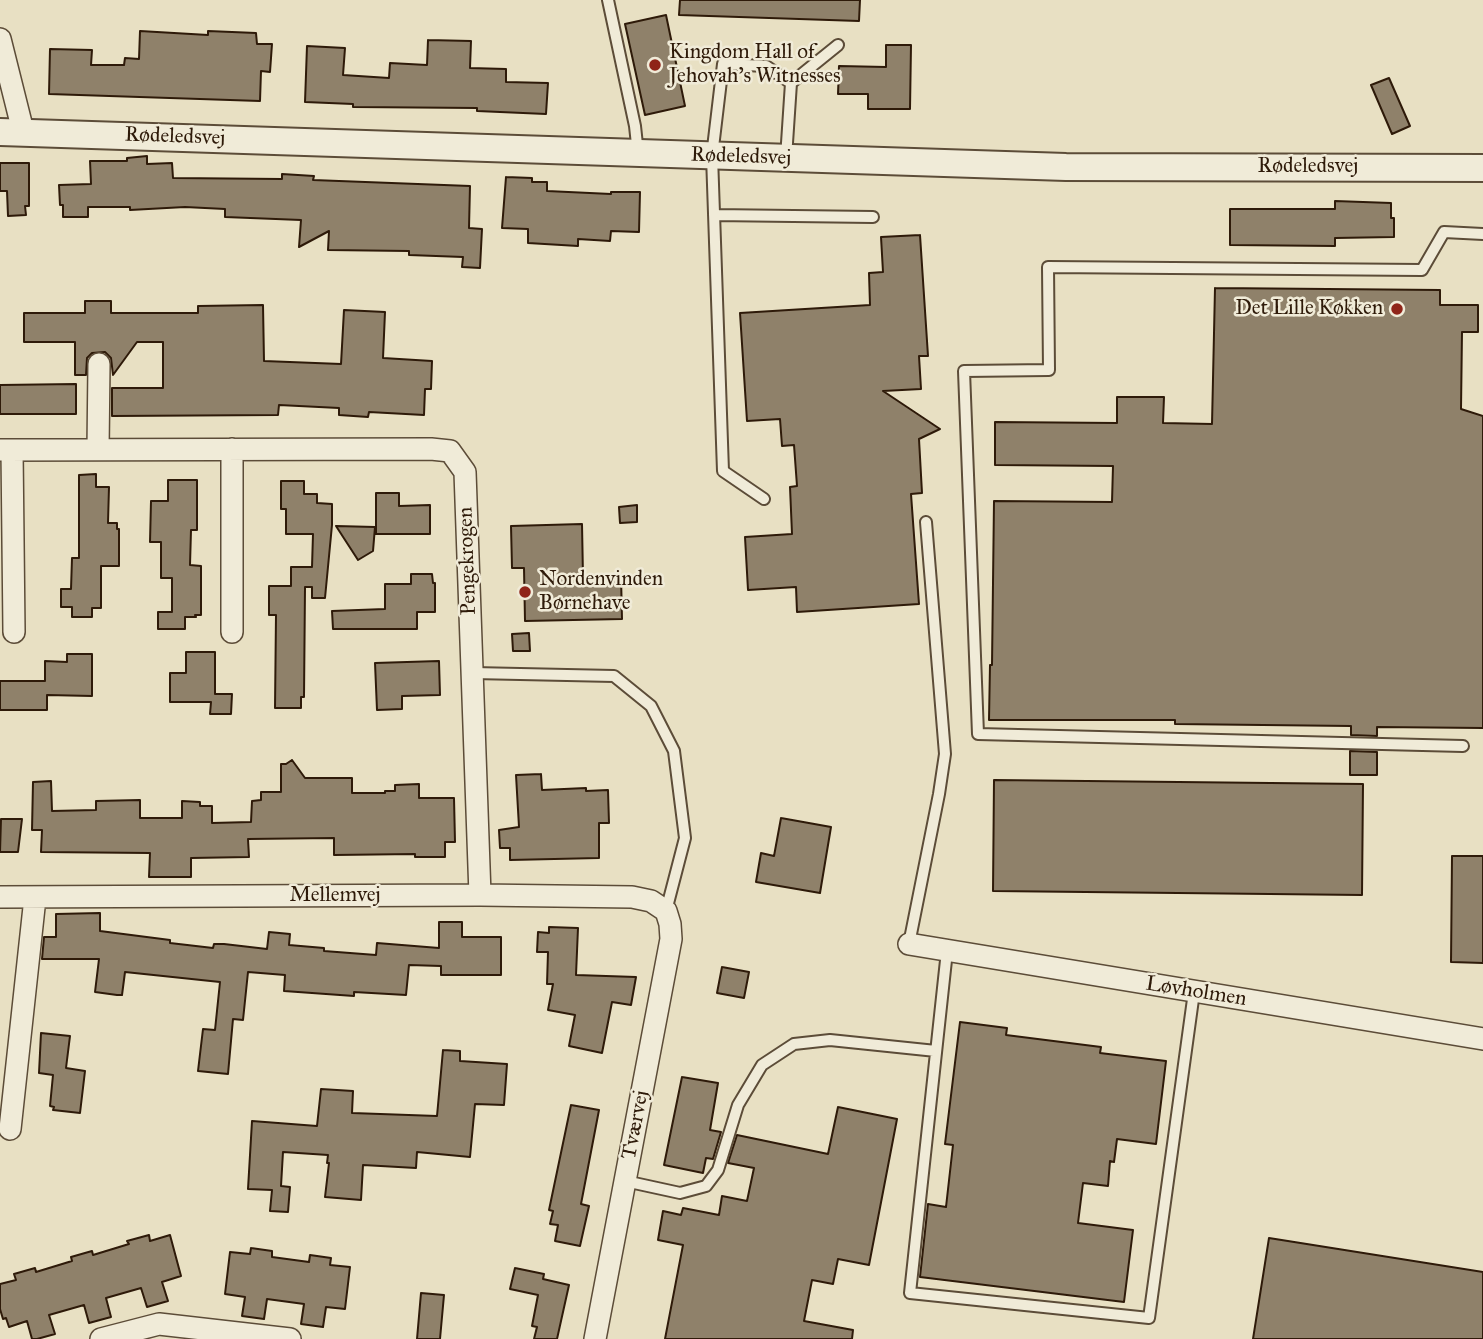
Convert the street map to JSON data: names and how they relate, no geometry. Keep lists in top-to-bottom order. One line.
{"streets":{"street":["Rødeledsvej","Pengekrogen","Mellemvej","Løvholmen","Tværvej"]},"crossings":[["Pengekrogen","Mellemvej"],["Mellemvej","Tværvej"]],"places":["Kingdom Hall of Jehovah's Witnesses","Det Lille Køkken","Nordenvinden Børnehave"]}
